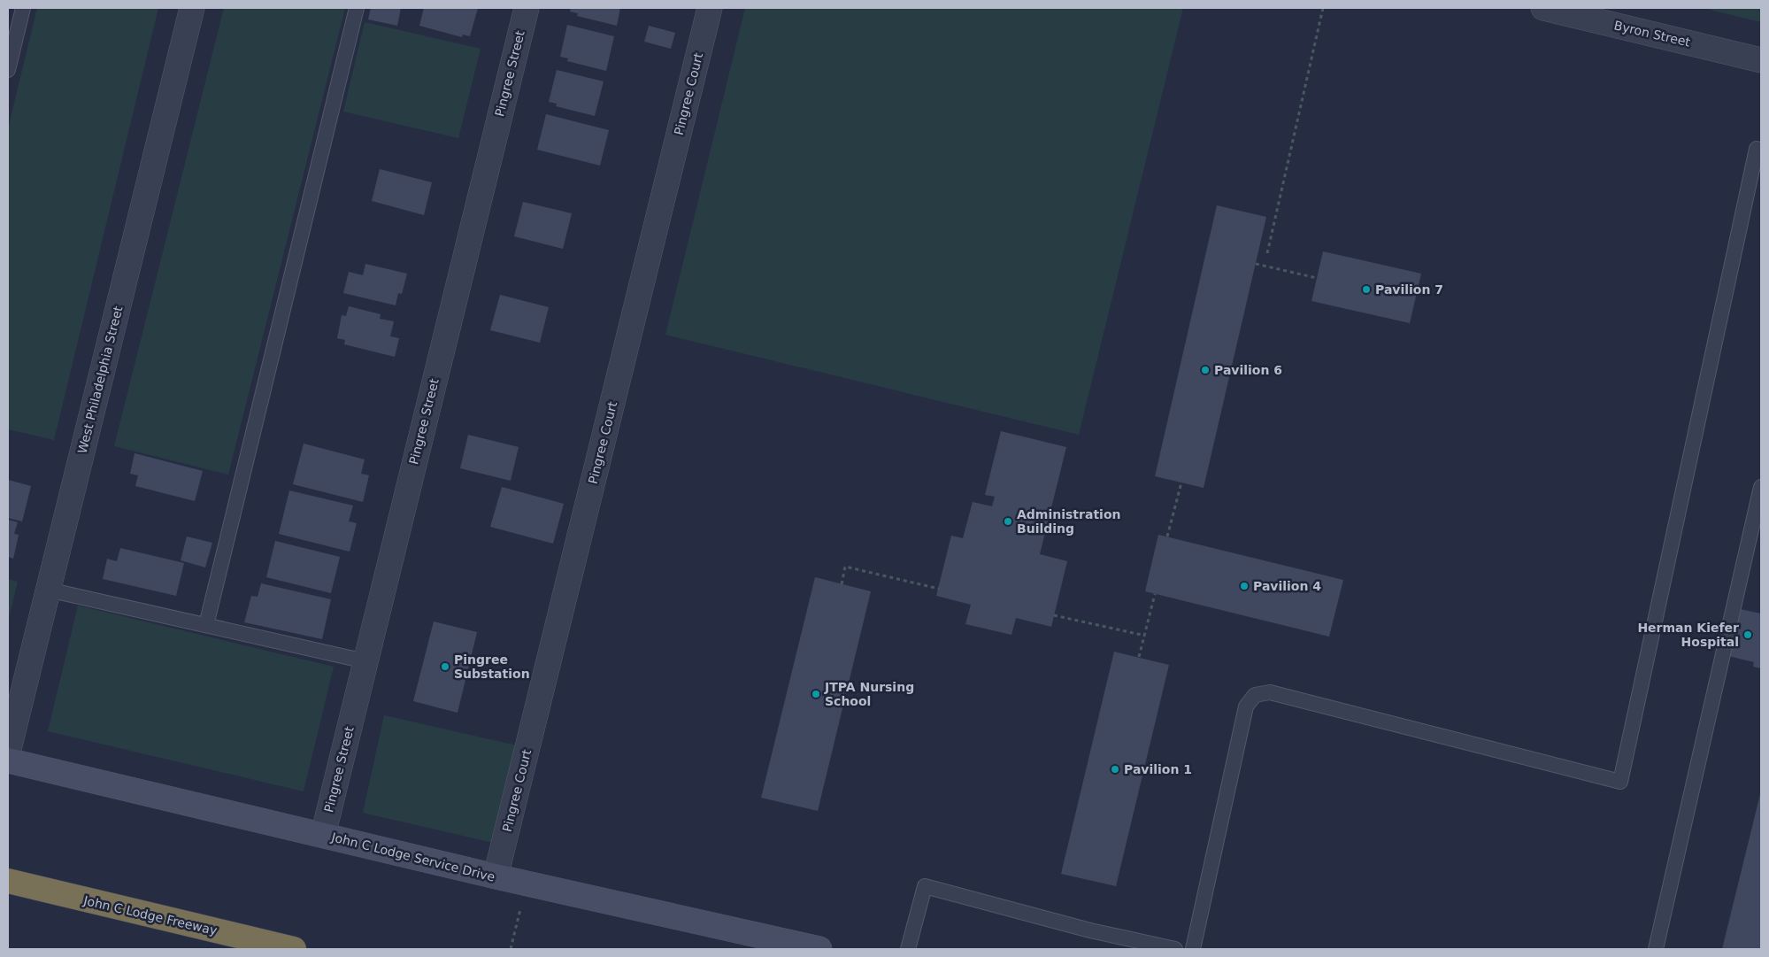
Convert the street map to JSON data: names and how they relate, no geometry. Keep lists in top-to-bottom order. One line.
{"streets":{"highway":["John C Lodge Freeway"],"main road":["John C Lodge Service Drive"],"street":["Byron Street","Pingree Street","Pingree Court","West Philadelphia Street"]},"crossings":[["Pingree Street","John C Lodge Service Drive"],["Pingree Court","John C Lodge Service Drive"]],"places":["Pavilion 7","Pavilion 6","Administration Building","Pavilion 4","Herman Kiefer Hospital","Pingree Substation","JTPA Nursing School","Pavilion 1"]}
